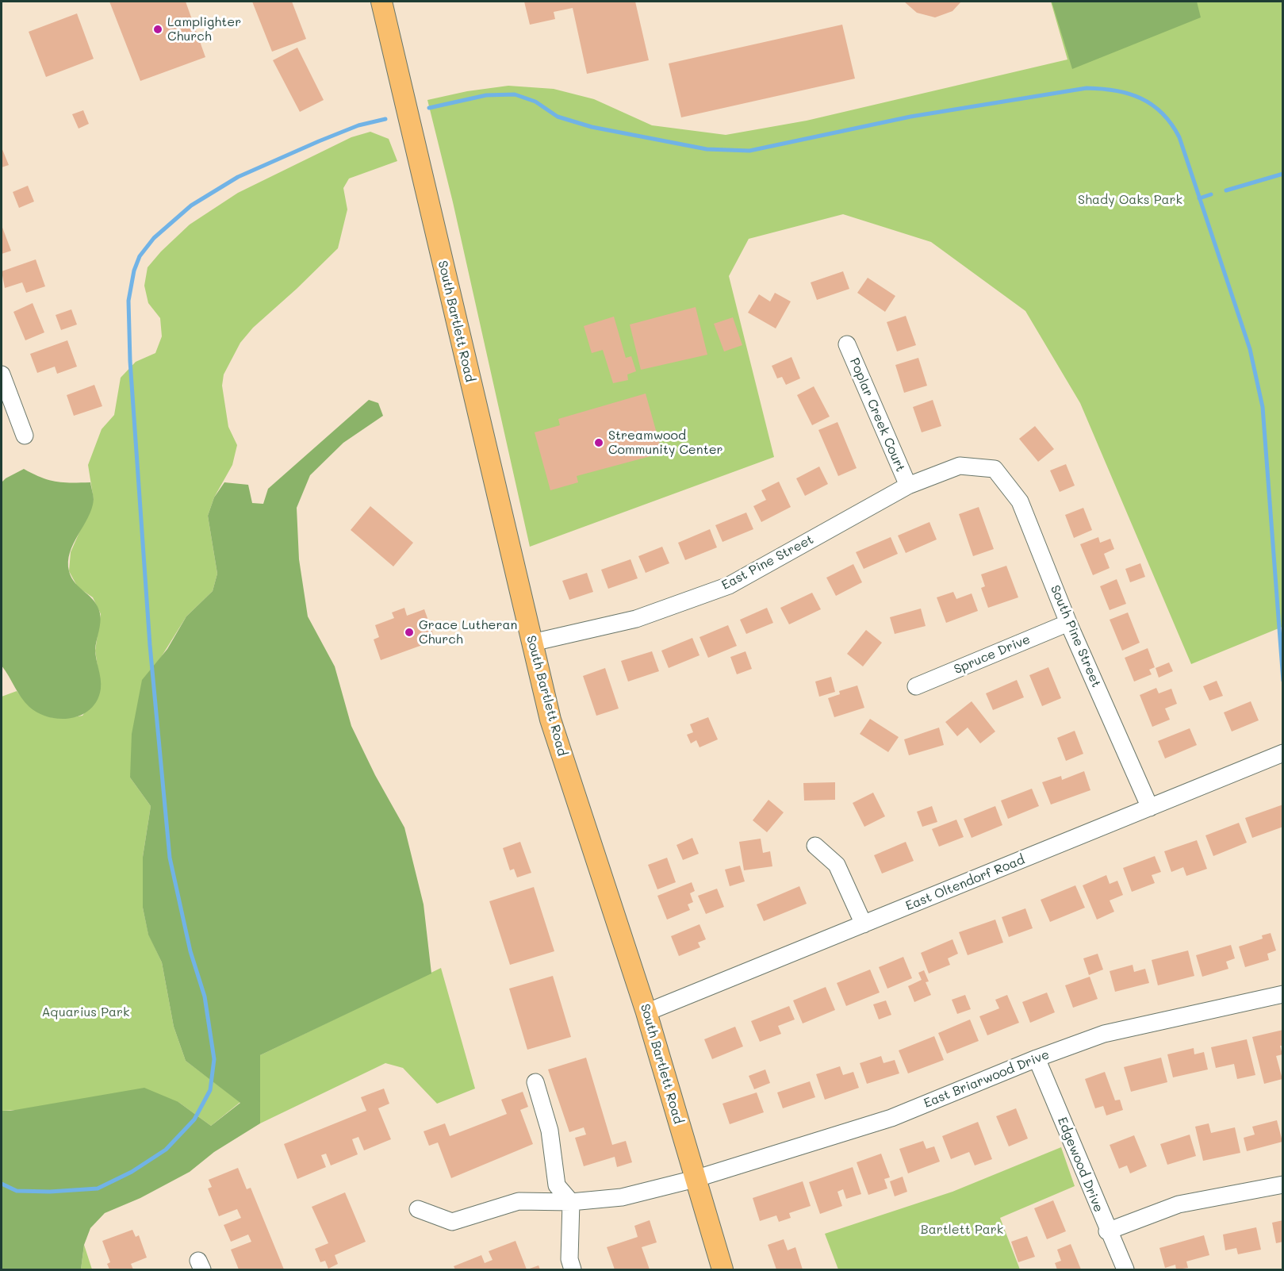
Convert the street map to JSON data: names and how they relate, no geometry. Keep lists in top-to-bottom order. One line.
{"streets":{"main road":["South Bartlett Road"],"street":["Poplar Creek Court","East Pine Street","South Pine Street","Spruce Drive","East Oltendorf Road","East Briarwood Drive","Edgewood Drive"]},"crossings":[["South Bartlett Road","East Pine Street"],["South Bartlett Road","East Oltendorf Road"],["South Bartlett Road","East Briarwood Drive"],["Poplar Creek Court","East Pine Street"],["East Pine Street","South Pine Street"],["South Pine Street","Spruce Drive"],["South Pine Street","East Oltendorf Road"],["East Briarwood Drive","Edgewood Drive"]],"parks":["Shady Oaks Park","Aquarius Park","Bartlett Park"],"places":["Lamplighter Church","Streamwood Community Center","Grace Lutheran Church"]}
